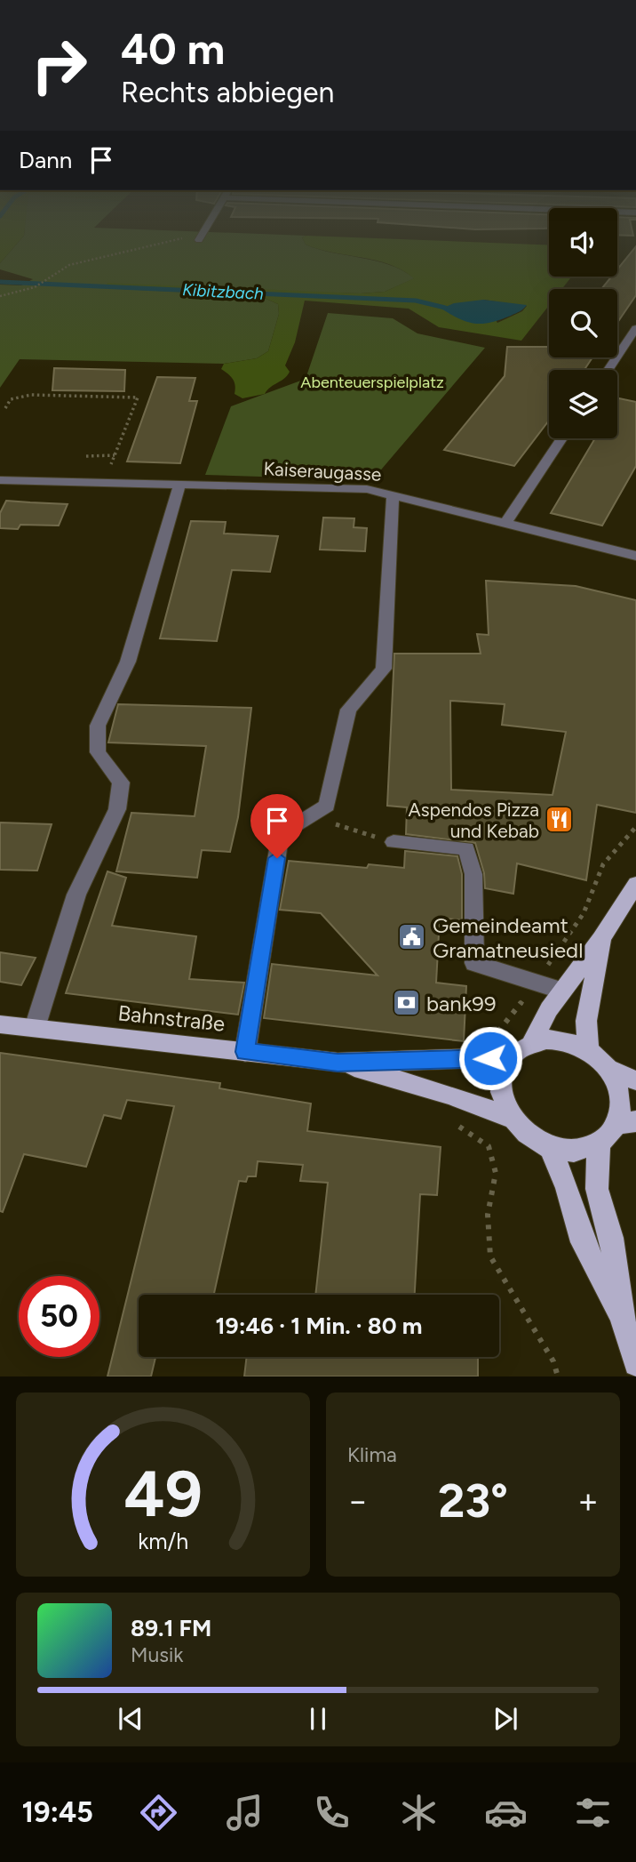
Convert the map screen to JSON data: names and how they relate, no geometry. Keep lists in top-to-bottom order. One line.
{"streets":{"main road":["Bahnstraße"],"street":["Kaiseraugasse"]},"water":["Kibitzbach"],"parks":["Abenteuerspielplatz"],"places":{"restaurant":["Aspendos Pizza und Kebab"],"public building":["Gemeindeamt Gramatneusiedl"],"bank":["bank99"]},"page":{"turn":["40 m","Rechts abbiegen"],"then":"Dann","limit":"50","trip":"19:46 · 1 Min. · 80 m","tile":"Klima","heat":["−","23°","+"],"song":["89.1 FM","Musik"],"tabs":"19:45","gauge":["49","km/h"]}}
